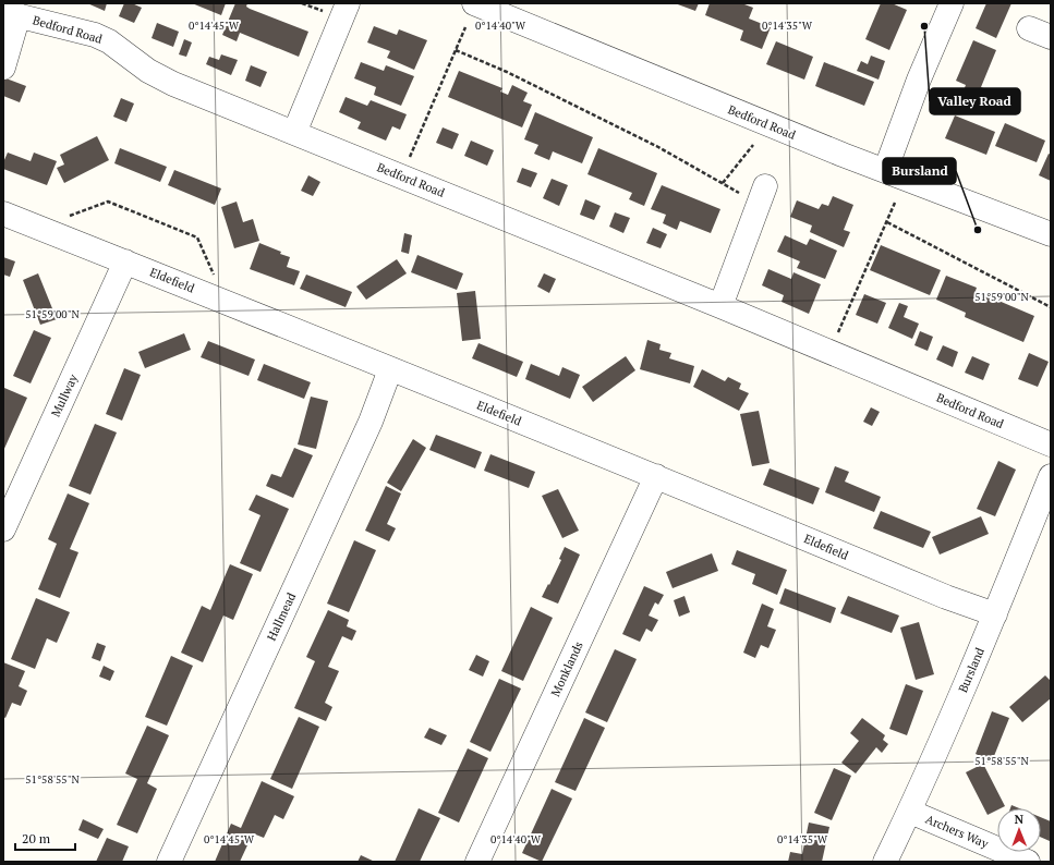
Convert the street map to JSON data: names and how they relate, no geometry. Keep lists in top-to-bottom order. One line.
{"streets":{"street":["Bedford Road","Eldefield","Mullway","Hallmead","Monklands","Bursland","Archers Way"]},"crossings":[["Eldefield","Mullway"],["Eldefield","Hallmead"],["Eldefield","Monklands"],["Eldefield","Bursland"],["Bursland","Archers Way"]],"places":["Valley Road","Bursland"],"scale_bar":"20 m","north":"top","coordinates":["0°14'45\"W","0°14'40\"W","0°14'35\"W","51°59'00\"N","51°58'55\"N"]}
